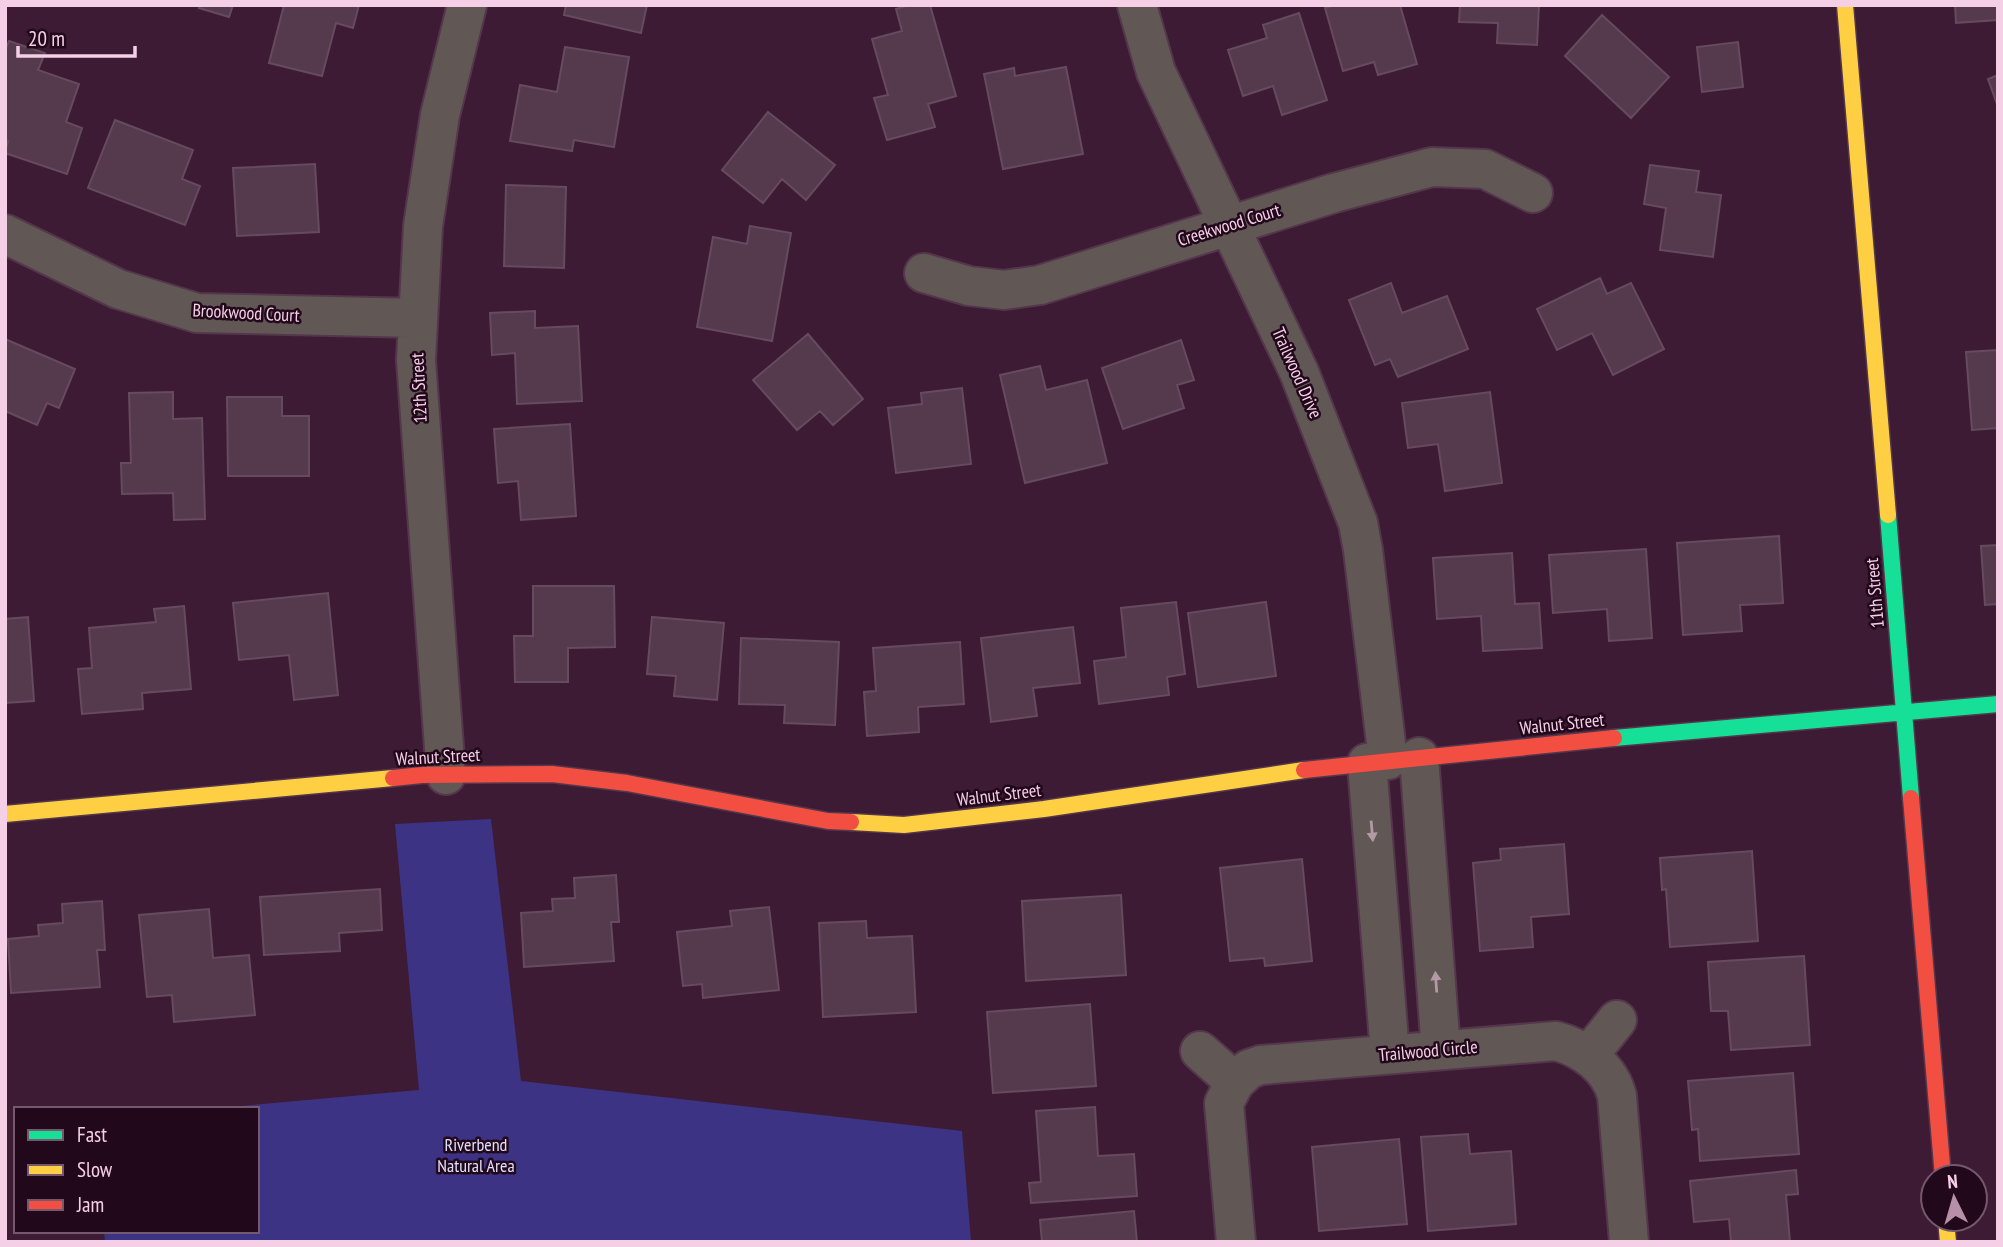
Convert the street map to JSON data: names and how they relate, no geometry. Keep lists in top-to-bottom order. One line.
{"streets":{"street":["Creekwood Court","Brookwood Court","Trailwood Drive","12th Street","11th Street","Walnut Street","Trailwood Circle"]},"crossings":[["Creekwood Court","Trailwood Drive"],["Brookwood Court","12th Street"],["Trailwood Drive","Walnut Street"],["12th Street","Walnut Street"],["11th Street","Walnut Street"]],"parks":["Riverbend Natural Area"],"legend":["Fast","Slow","Jam"],"scale_bar":"20 m","north":"top"}
